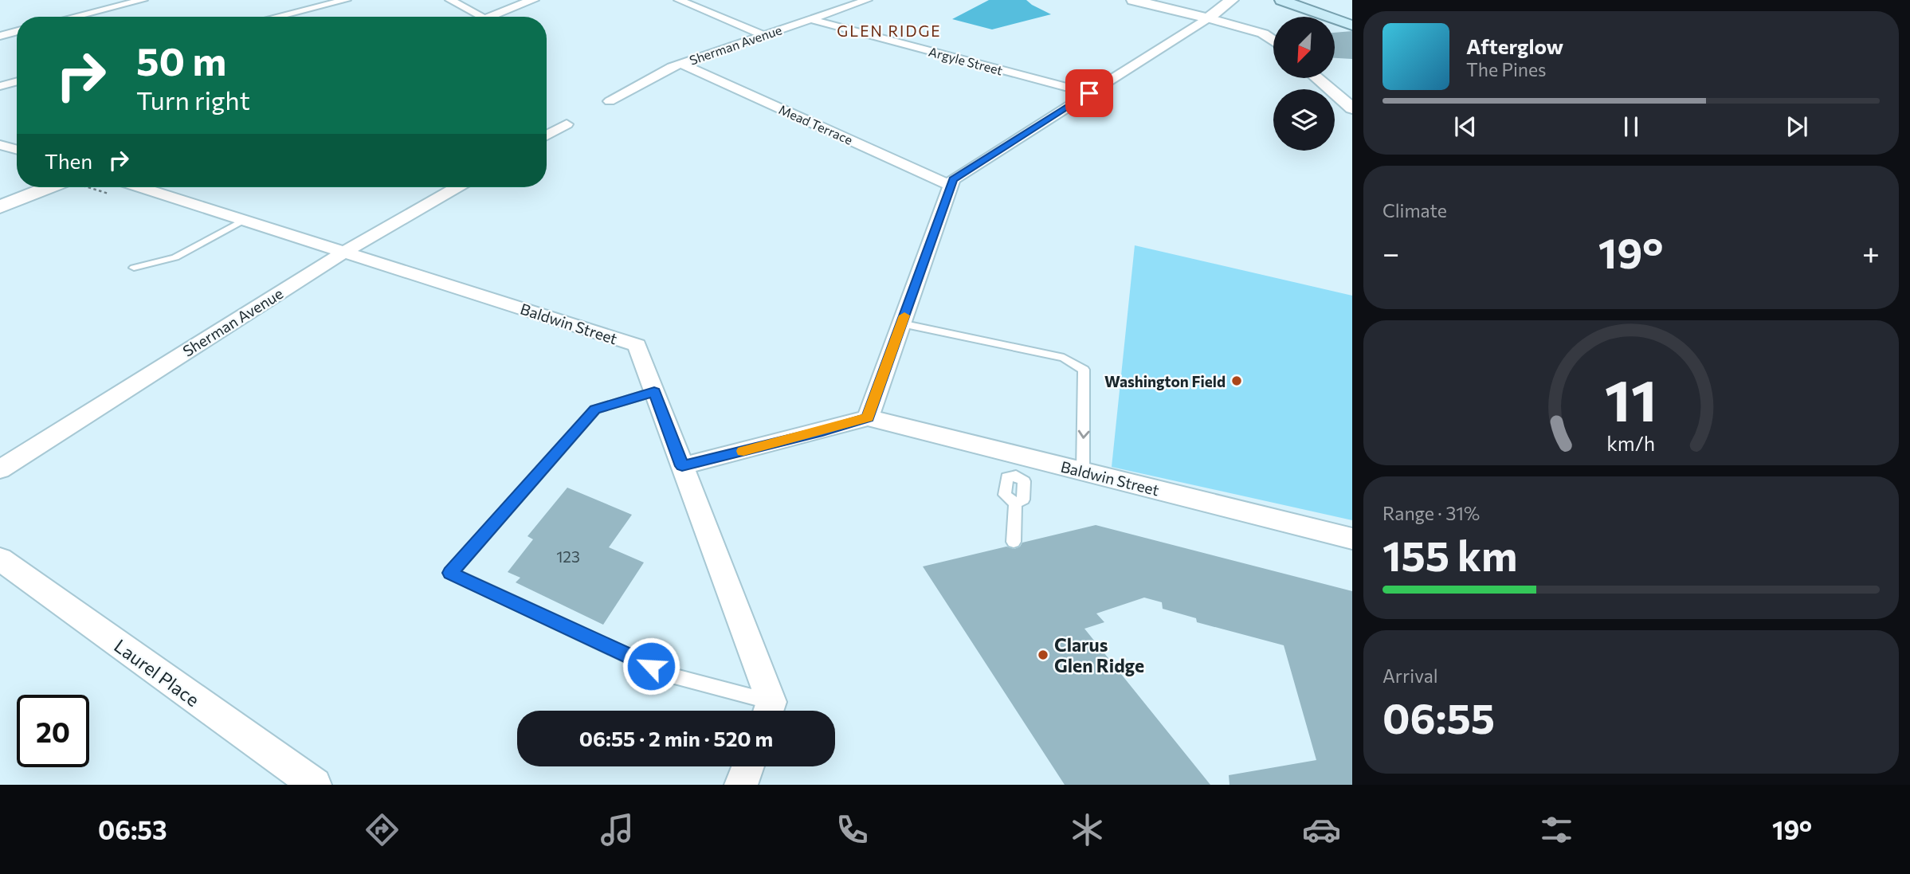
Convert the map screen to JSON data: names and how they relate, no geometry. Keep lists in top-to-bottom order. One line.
{"streets":{"street":["Sherman Avenue","Argyle Street","Mead Terrace","Baldwin Street","Laurel Place"]},"crossings":[["Sherman Avenue","Argyle Street"],["Sherman Avenue","Mead Terrace"],["Sherman Avenue","Baldwin Street"]],"districts":["GLEN RIDGE"],"places":["Washington Field","Clarus Glen Ridge"],"house_numbers":["123"],"north":"bottom left","page":{"turn":["50 m","Turn right"],"song":["Afterglow","The Pines"],"then":"Then","tile":["Climate",["Range · 31%","155 km"],["Arrival","06:55"]],"heat":["−","19°","+"],"limit":"20","trip":"06:55 · 2 min · 520 m","tabs":["06:53","19°"],"gauge":["11","km/h"]}}
